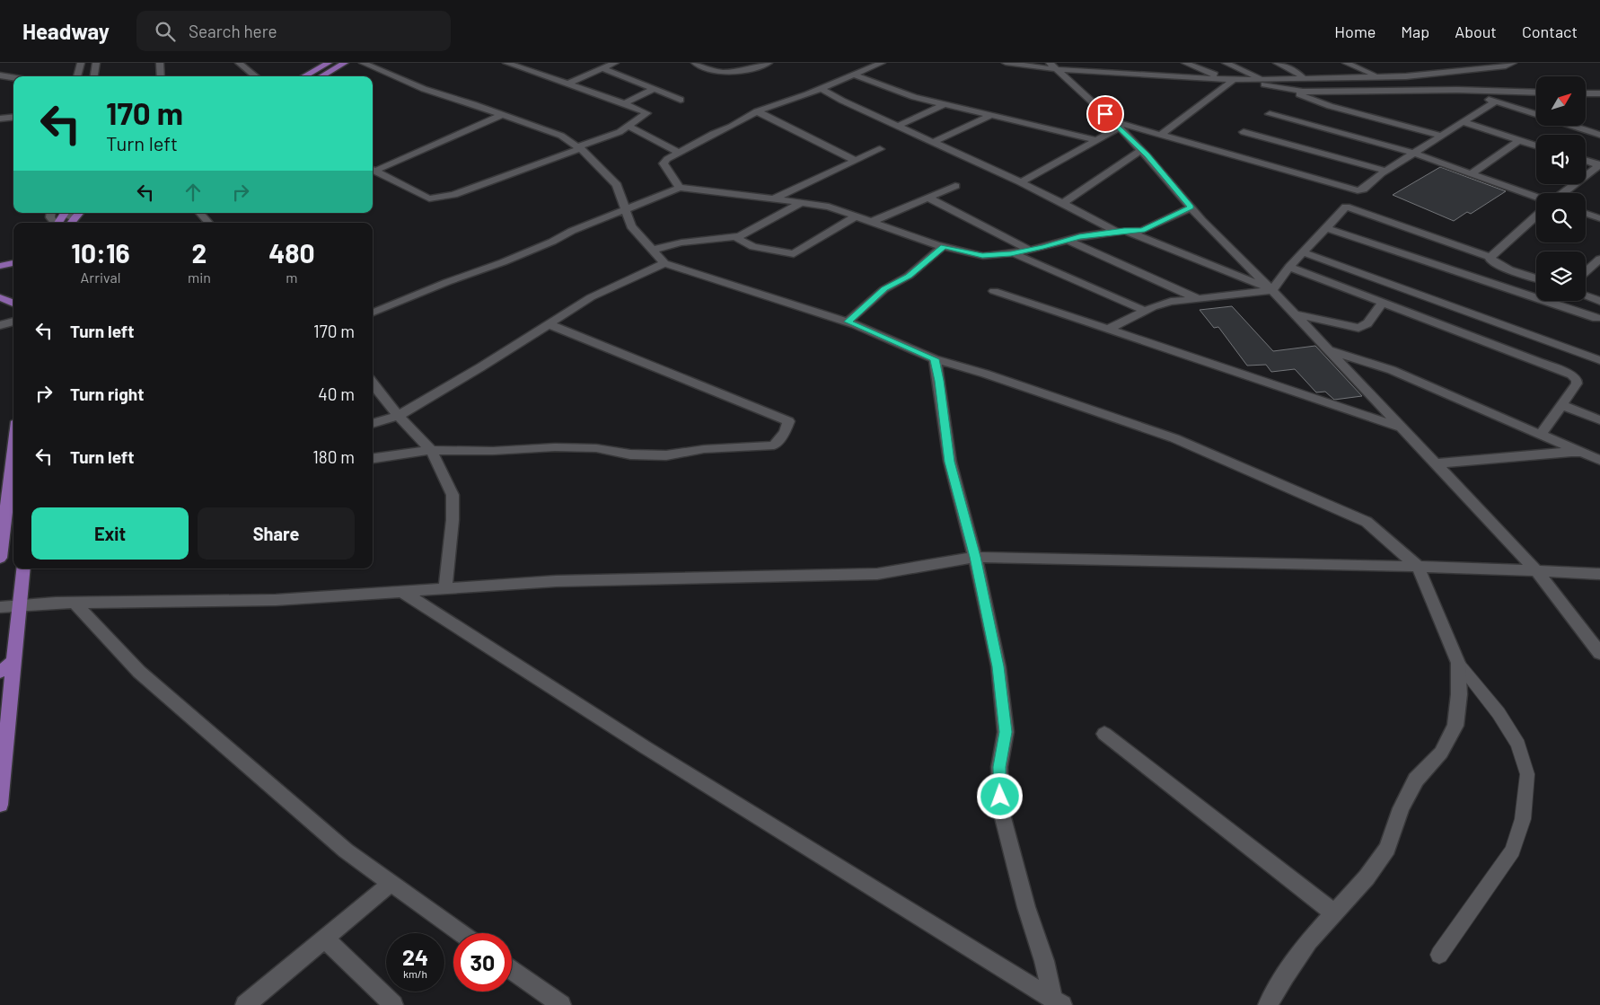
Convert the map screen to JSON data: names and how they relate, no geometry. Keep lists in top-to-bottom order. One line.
{"north":"top right","page":{"header":"Headway","search":"Search here","nav":["Home","Map","About","Contact"],"turn":["170 m","Turn left"],"eta":["10:16","Arrival","2","min","480","m"],"list":[{"name":"Turn left","value":"170 m"},{"name":"Turn right","value":"40 m"},{"name":"Turn left","value":"180 m"}],"buttons":["Exit","Share"],"speed":"24 km/h","limit":"30"}}
